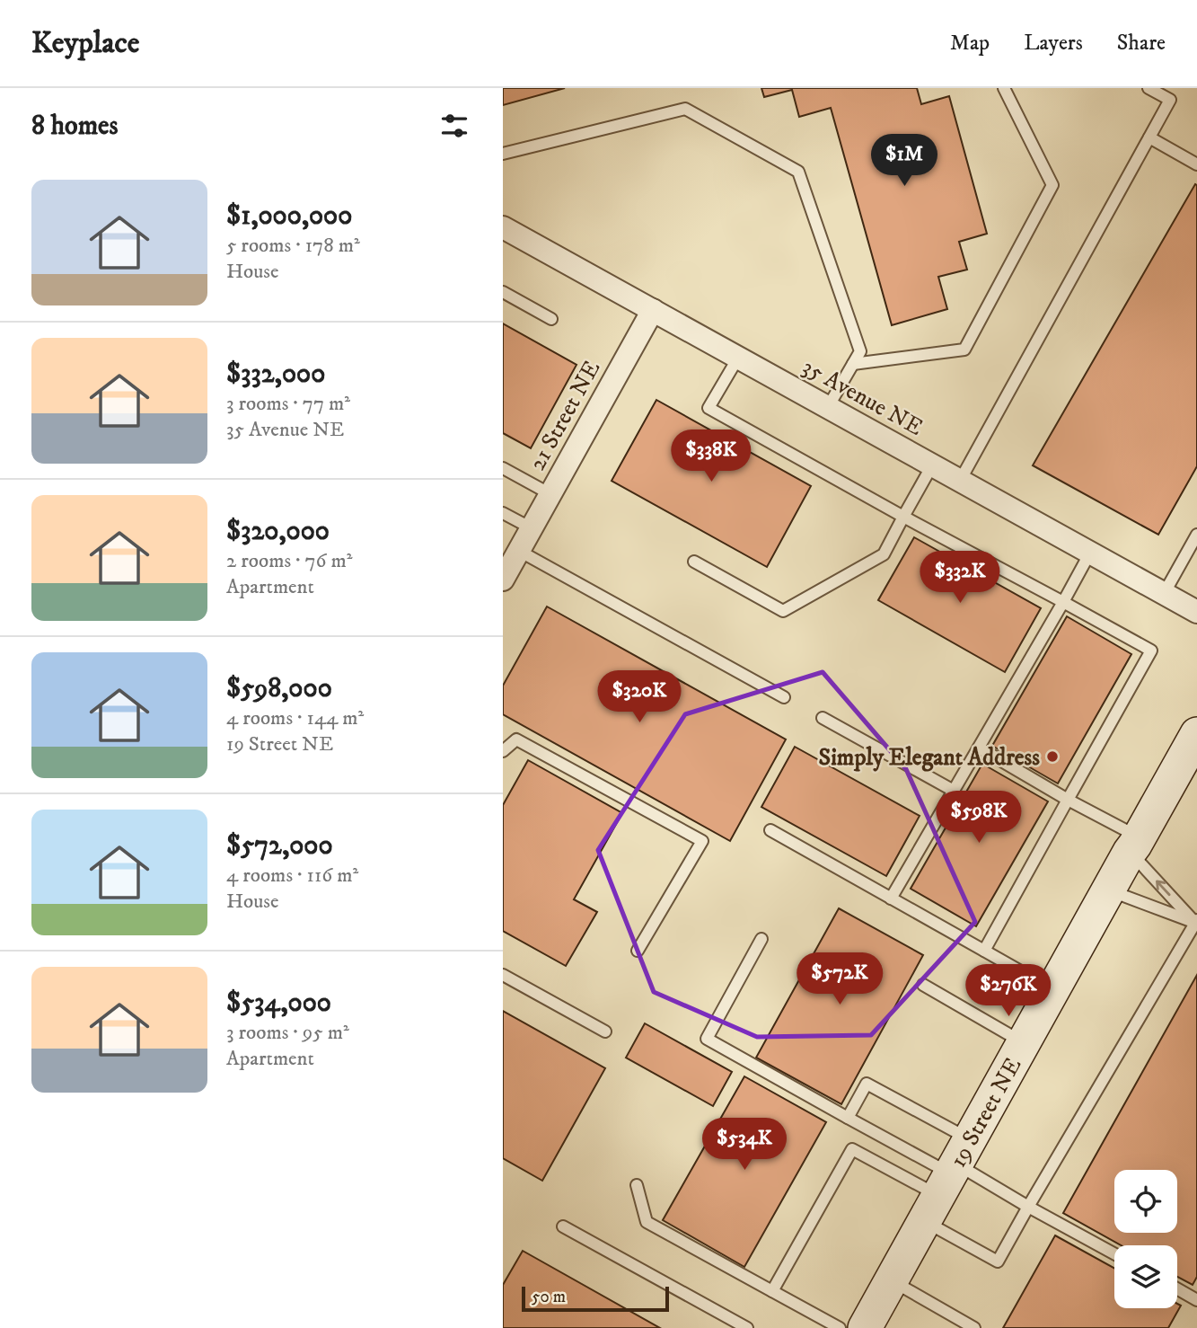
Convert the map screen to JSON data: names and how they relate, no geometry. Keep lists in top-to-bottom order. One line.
{"streets":{"street":["35 Avenue NE","21 Street NE","19 Street NE"]},"crossings":[["35 Avenue NE","21 Street NE"]],"places":["Simply Elegant Address"],"scale_bar":"50 m","page":{"header":"Keyplace","nav":["Map","Layers","Share"],"heading":"8 homes","price":["$1M","$338K","$332K","$320K","$598K","$572K","$276K","$534K"],"list":[{"name":"$1,000,000","note":"5 rooms · 178 m² · House"},{"name":"$332,000","note":"3 rooms · 77 m² · 35 Avenue NE"},{"name":"$320,000","note":"2 rooms · 76 m² · Apartment"},{"name":"$598,000","note":"4 rooms · 144 m² · 19 Street NE"},{"name":"$572,000","note":"4 rooms · 116 m² · House"},{"name":"$534,000","note":"3 rooms · 95 m² · Apartment"}],"scale":"50 m"}}
